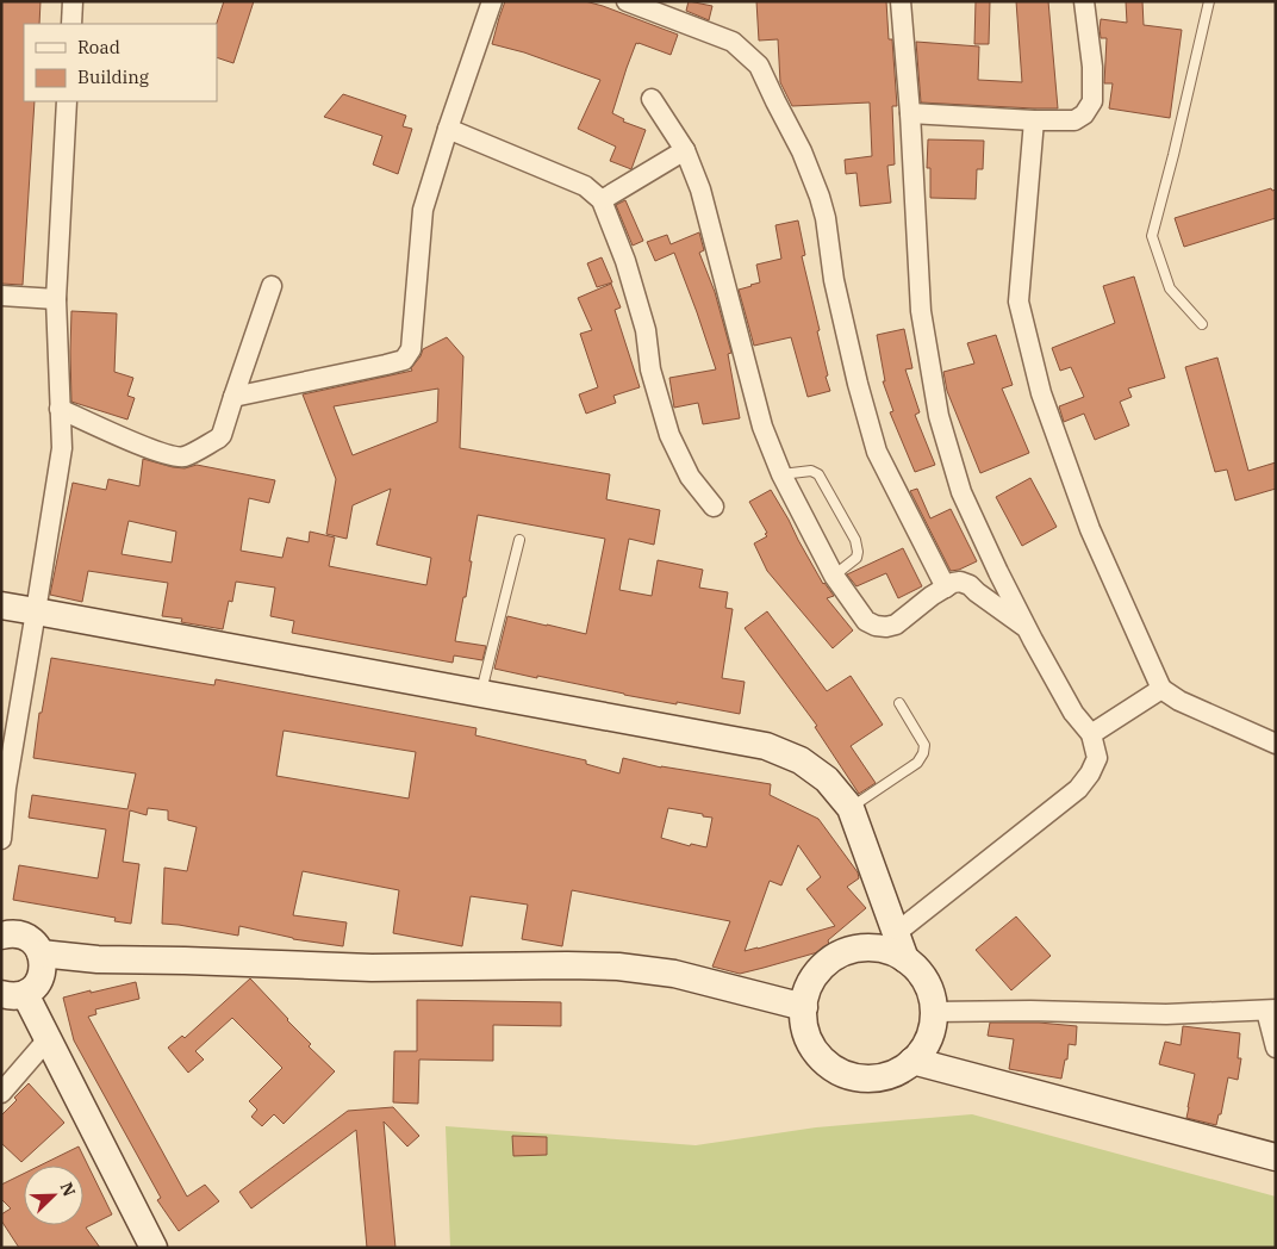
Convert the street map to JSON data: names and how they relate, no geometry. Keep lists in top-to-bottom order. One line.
{"legend":["Road","Building"],"north":"top right"}
